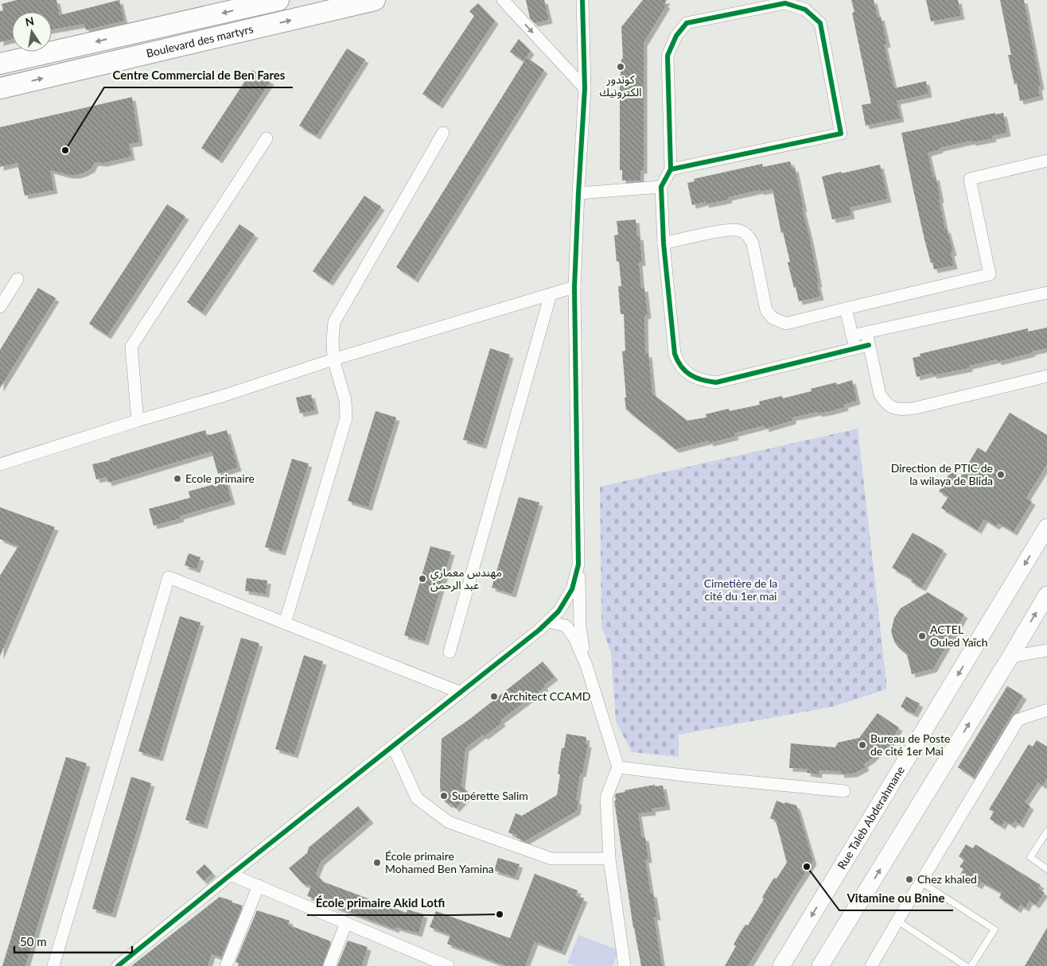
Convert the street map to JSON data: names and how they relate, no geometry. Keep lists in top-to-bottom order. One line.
{"streets":{"highway":["Boulevard des martyrs"],"main road":["Rue Taleb Abderahmane"]},"parks":["Cimetière de la cité du 1er mai"],"places":["كوندور الكترونيك","Centre Commercial de Ben Fares","Direction de PTIC de la wilaya de Blida","Ecole primaire","مهندس معماري عبد الرحمن","ACTEL Ouled Yaïch","Architect CCAMD","Bureau de Poste de cité 1er Mai","Supérette Salim","École primaire Mohamed Ben Yamina","Vitamine ou Bnine","Chez khaled","École primaire Akid Lotfi"],"scale_bar":"50 m","north":"top"}
